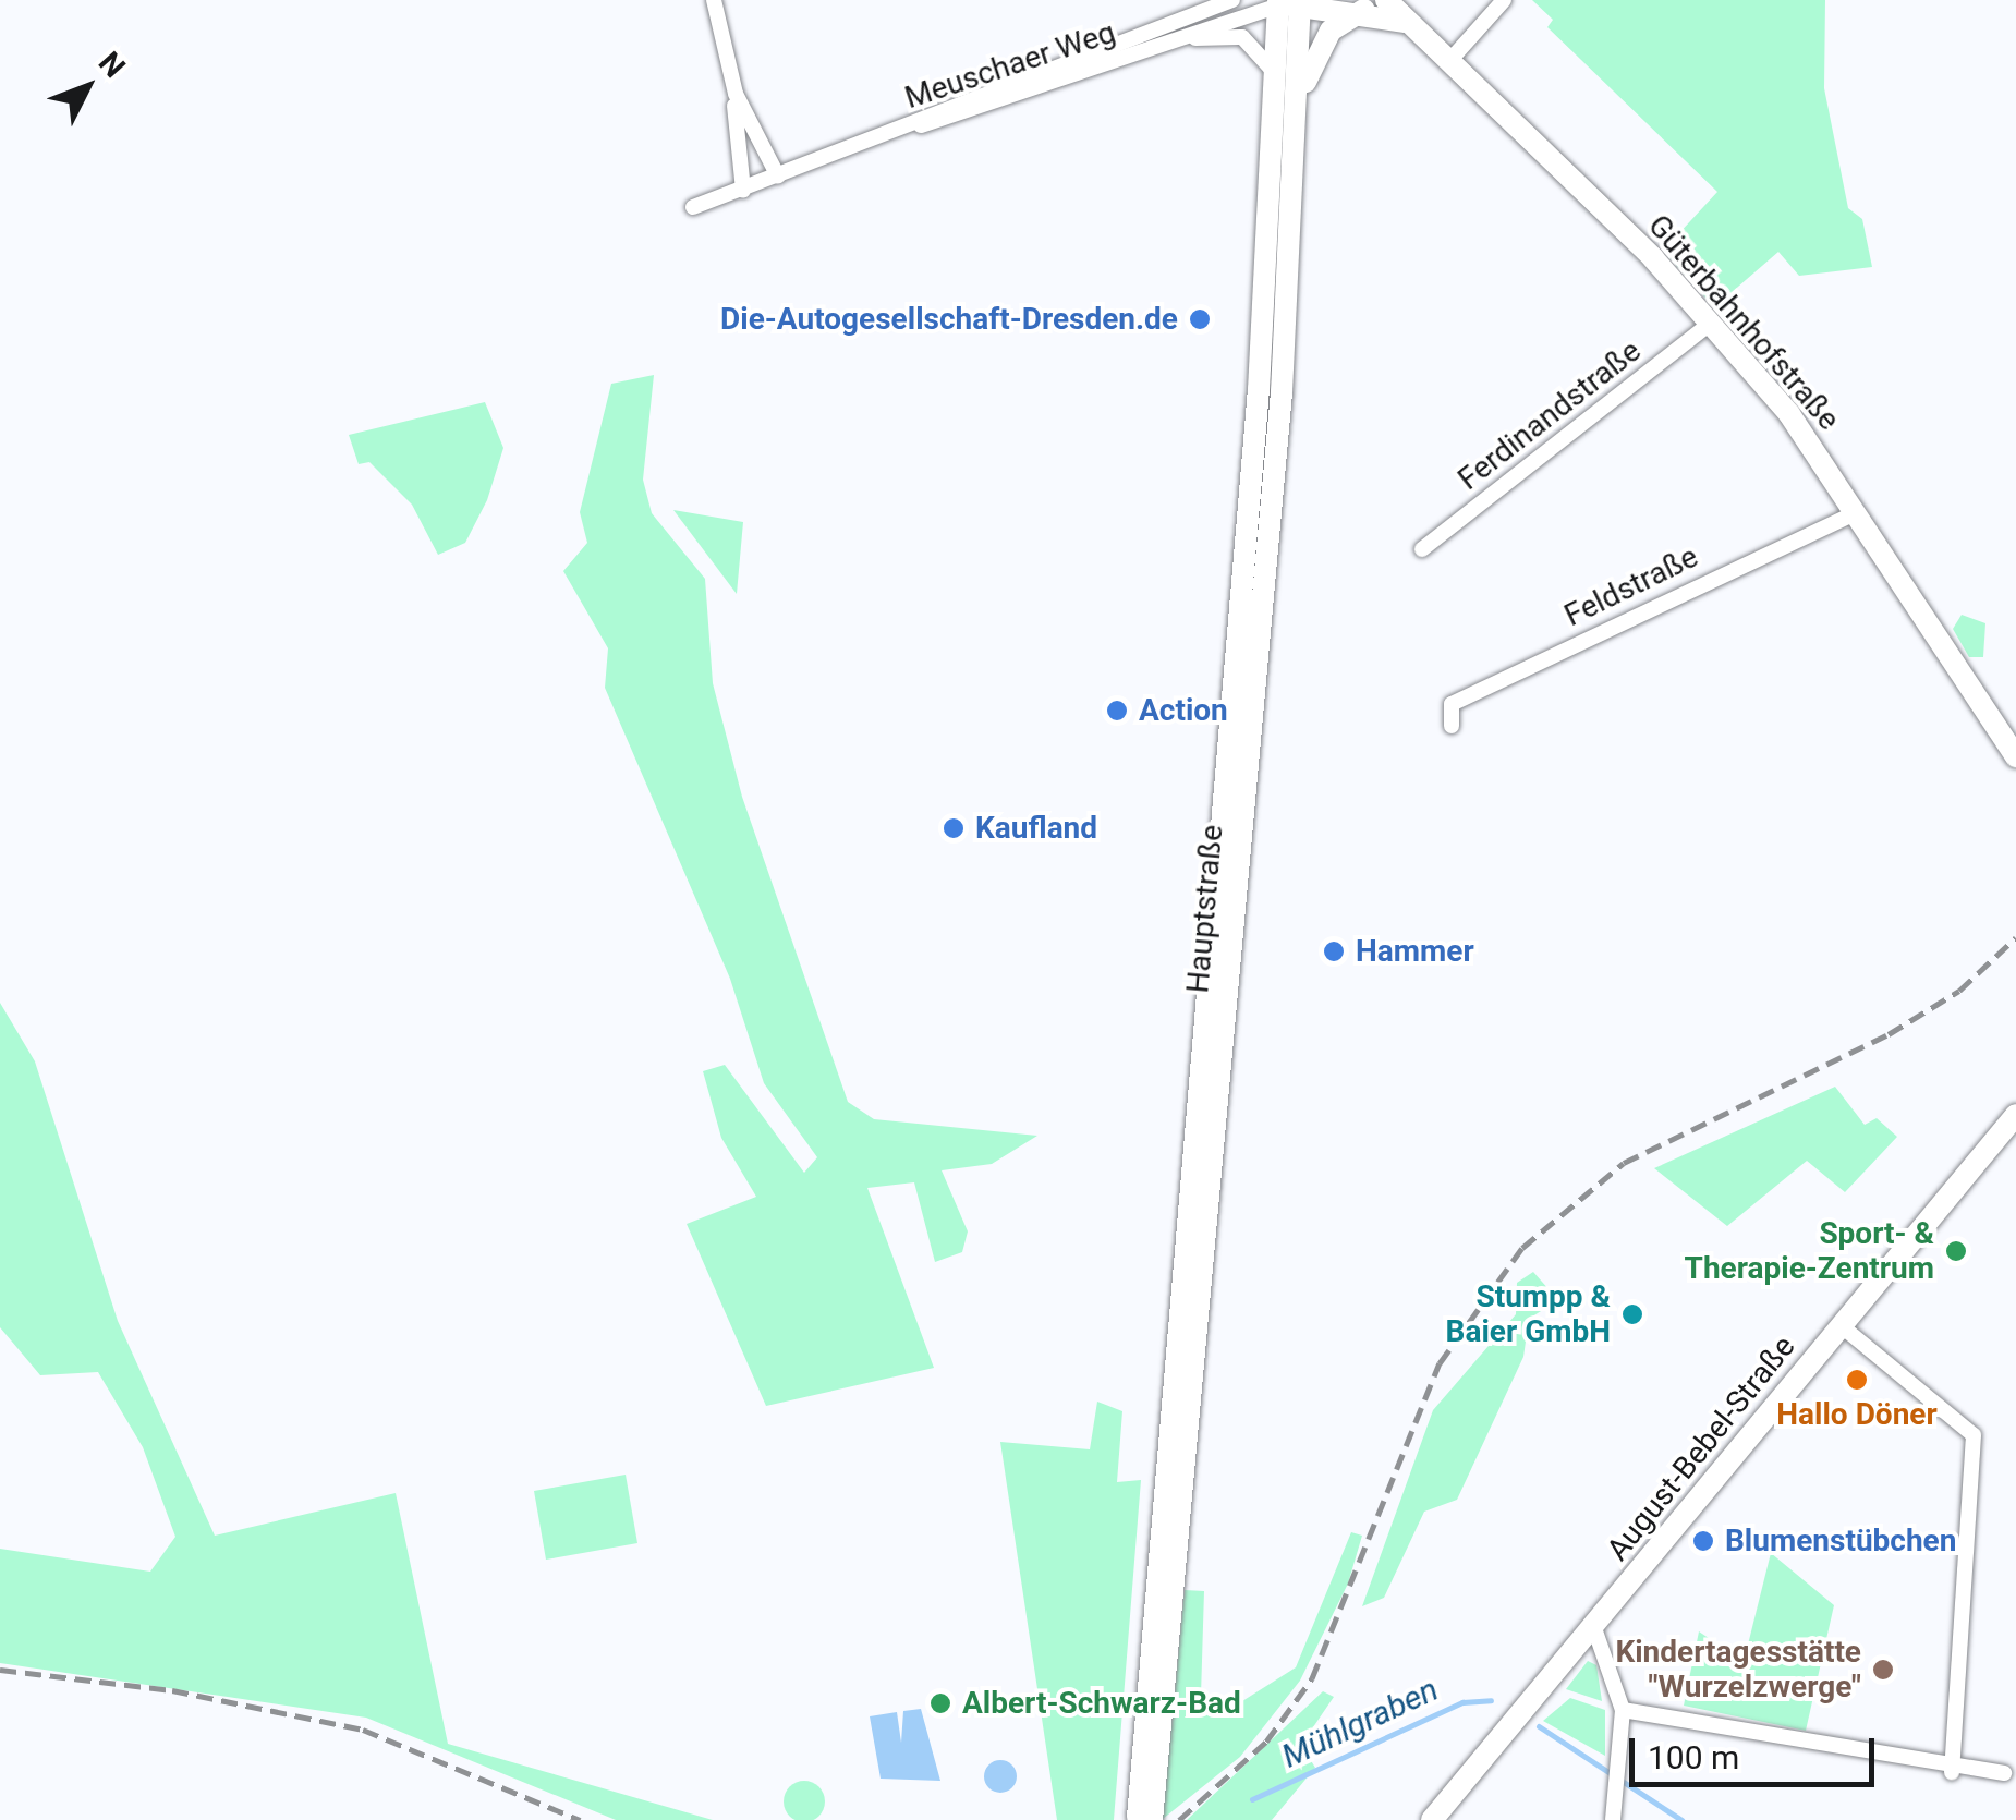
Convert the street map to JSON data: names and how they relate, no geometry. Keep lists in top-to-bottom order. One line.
{"streets":{"main road":["Güterbahnhofstraße","Hauptstraße","August-Bebel-Straße"],"street":["Meuschaer Weg","Ferdinandstraße","Feldstraße"]},"crossings":[["Meuschaer Weg","Hauptstraße"],["Güterbahnhofstraße","Ferdinandstraße"],["Güterbahnhofstraße","Feldstraße"]],"water":["Mühlgraben"],"places":["Die-Autogesellschaft-Dresden.de","Action","Kaufland","Hammer","Sport- & Therapie-Zentrum","Stumpp & Baier GmbH","Hallo Döner","Blumenstübchen","Kindertagesstätte \"Wurzelzwerge\"","Albert-Schwarz-Bad"],"scale_bar":"100 m","north":"top right"}
